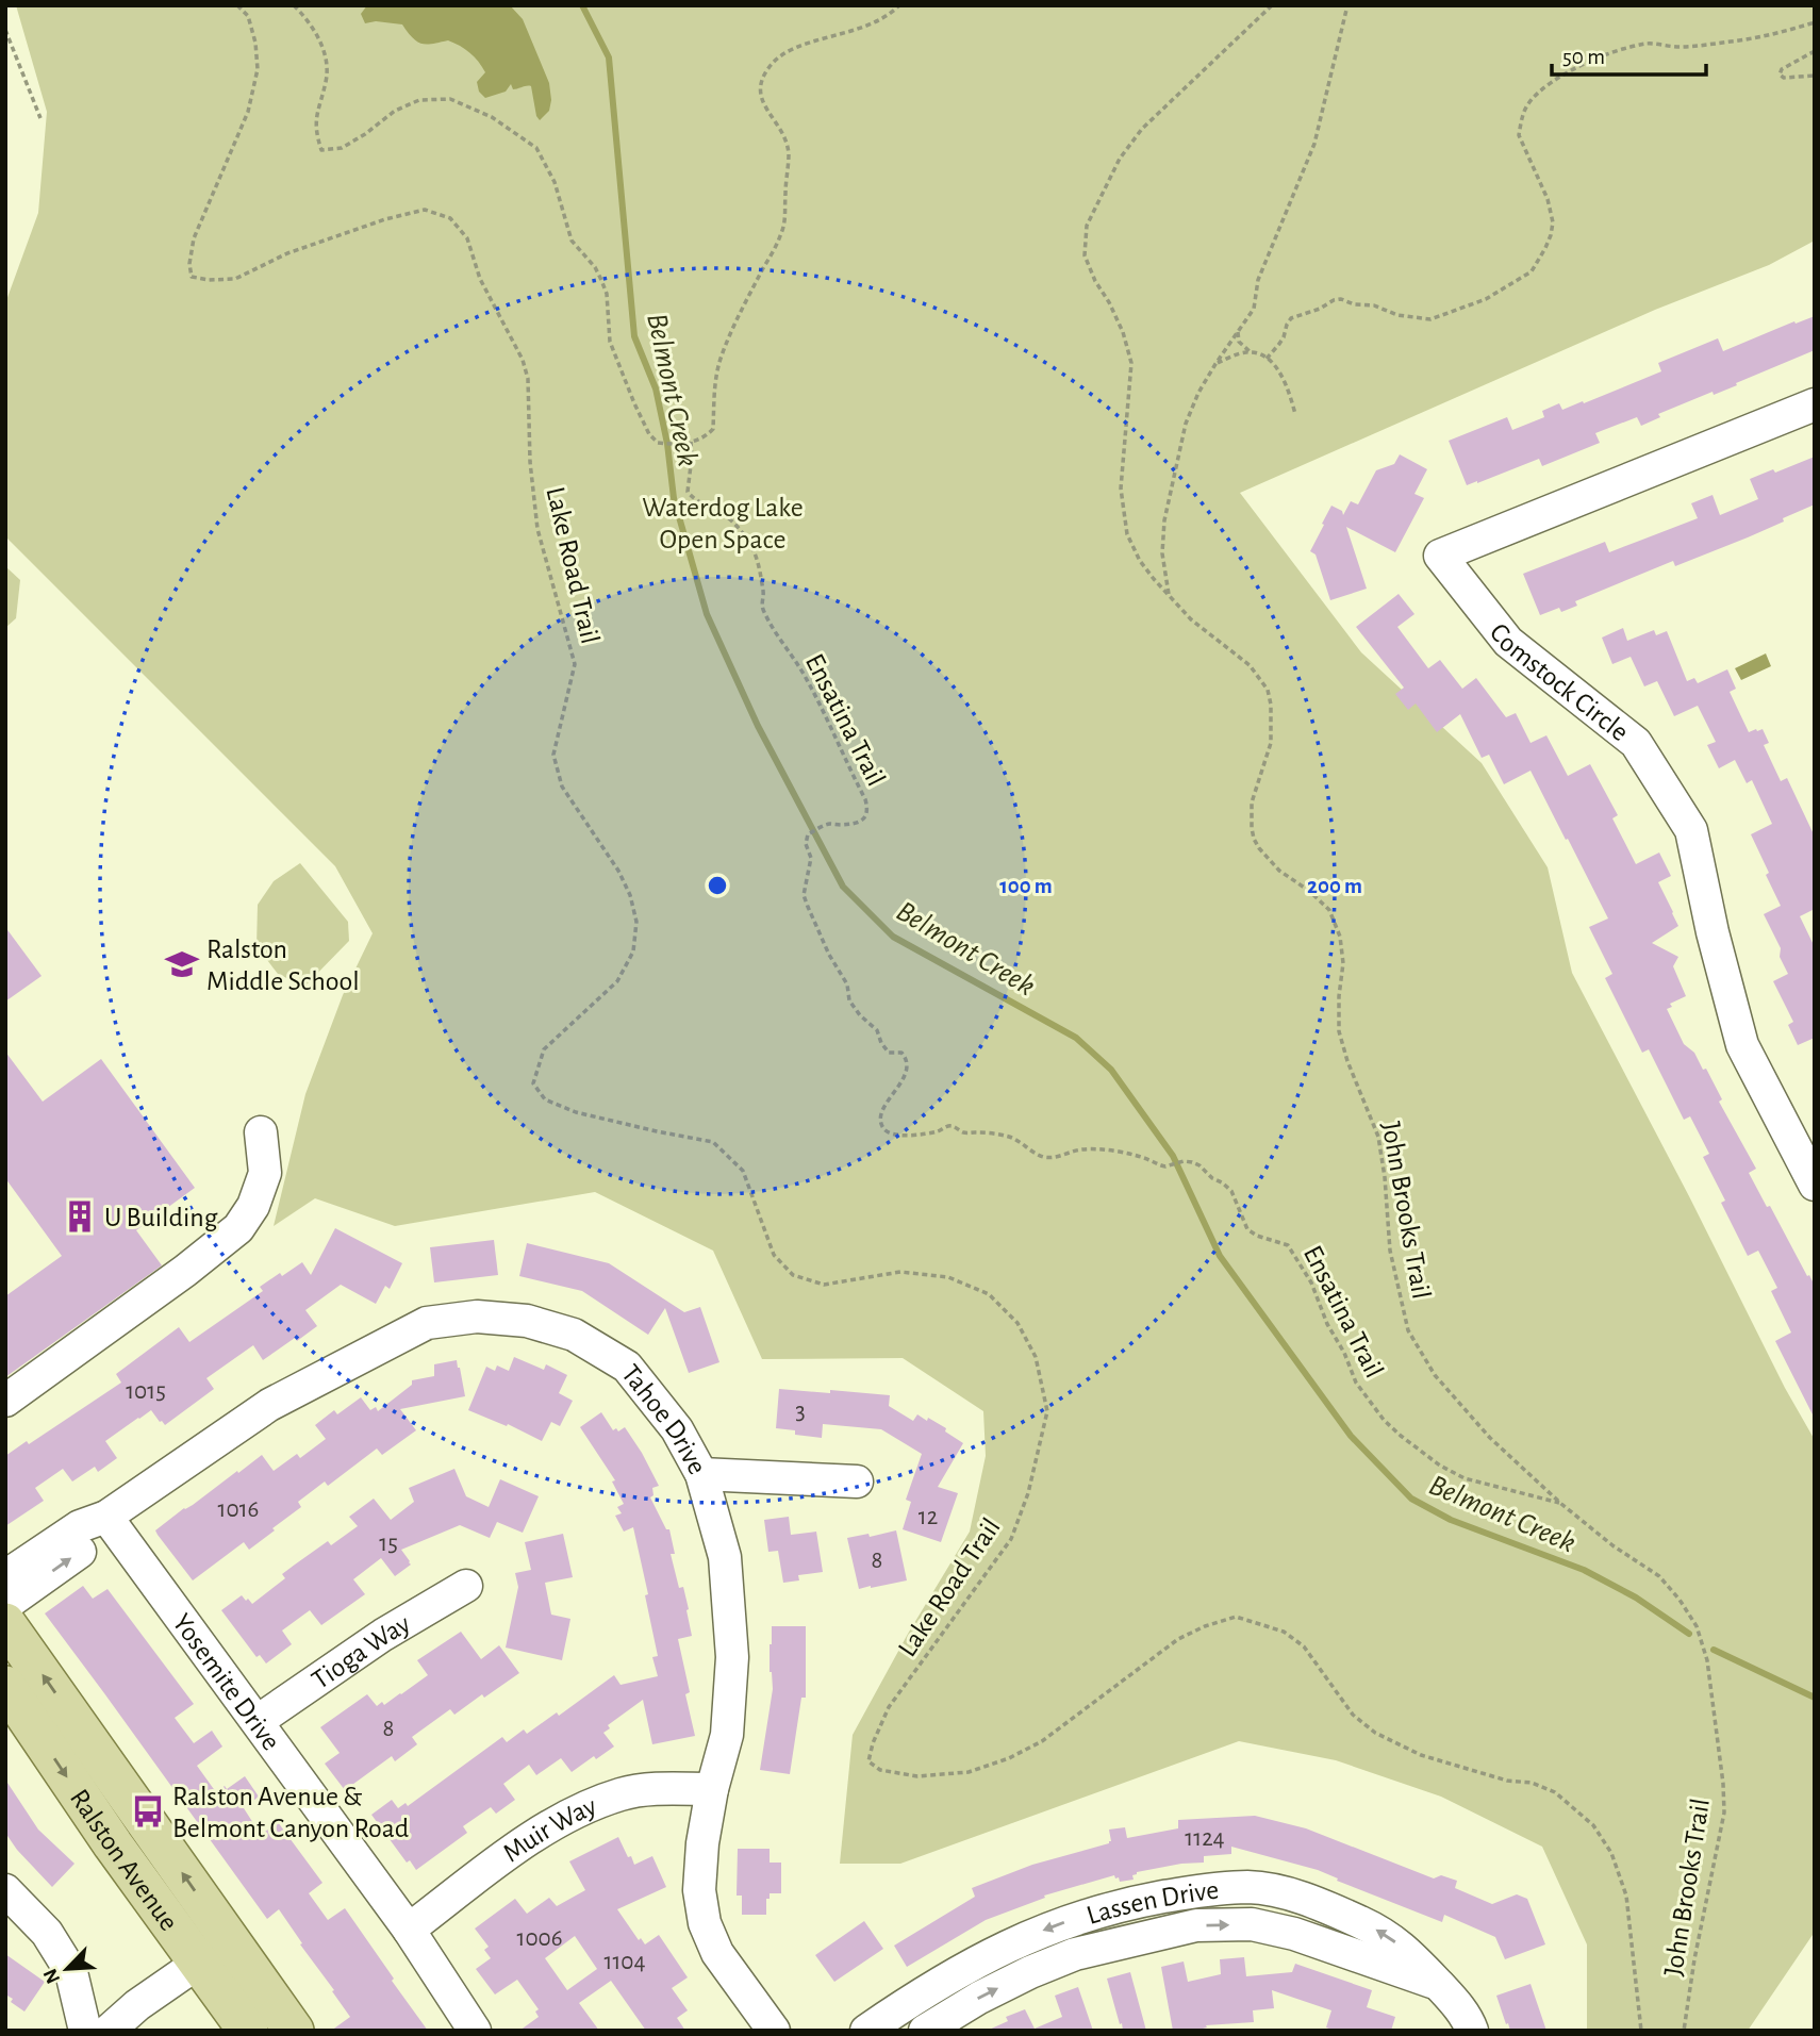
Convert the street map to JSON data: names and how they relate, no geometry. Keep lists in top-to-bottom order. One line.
{"streets":{"main road":["Ralston Avenue"],"street":["Comstock Circle","Tahoe Drive","Tioga Way","Yosemite Drive","Muir Way","Lassen Drive"],"path":["Lake Road Trail","Ensatina Trail","John Brooks Trail"]},"crossings":[["Ensatina Trail","John Brooks Trail"],["Tahoe Drive","Yosemite Drive"],["Tahoe Drive","Muir Way"],["Tioga Way","Yosemite Drive"],["Yosemite Drive","Muir Way"]],"water":["Belmont Creek"],"parks":["Waterdog Lake Open Space"],"places":{"school or university":["Ralston Middle School"],"building":["U Building"],"bus stop":["Ralston Avenue & Belmont Canyon Road"]},"house_numbers":["1015","3","1016","12","15","8","8","1124","1006","1104"],"scale_bar":"50 m","north":"bottom left","rings":["100 m","200 m"]}
